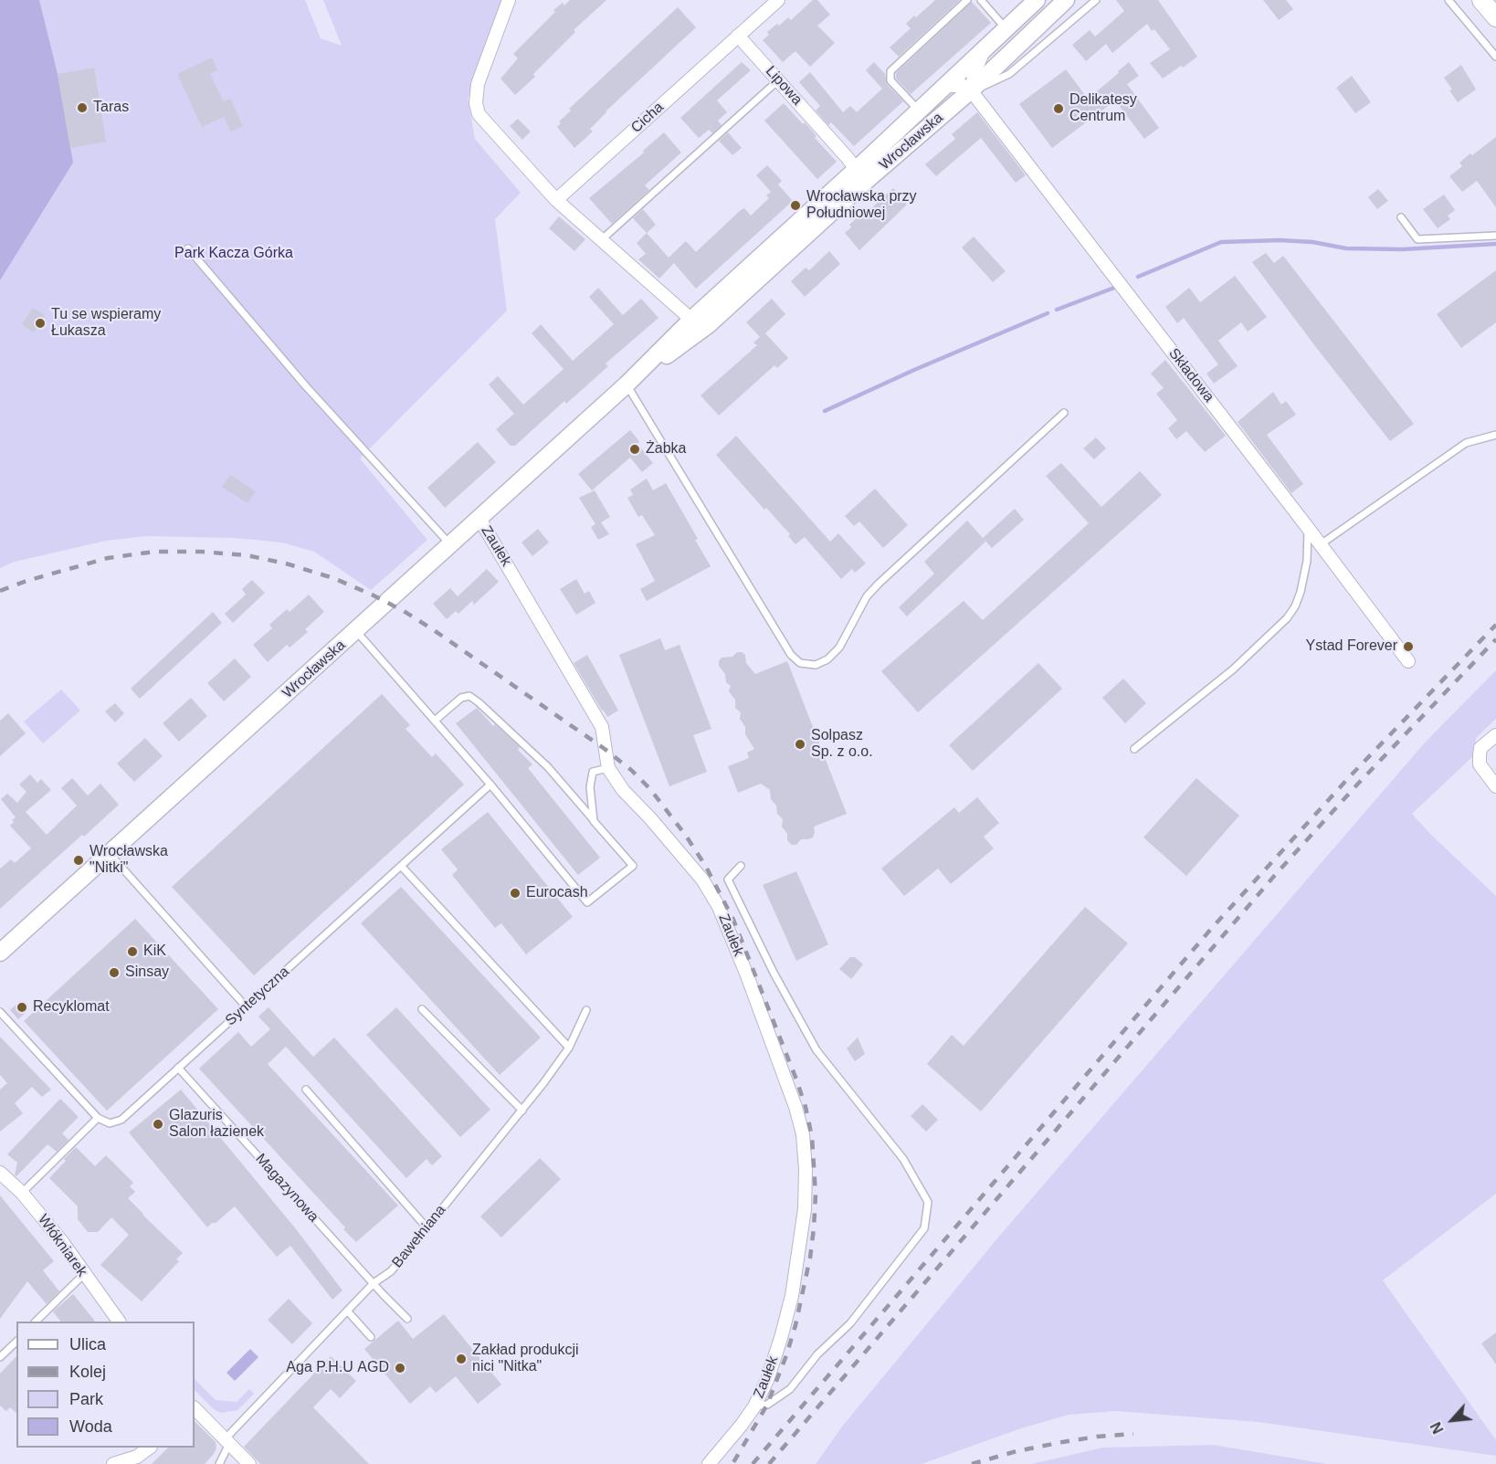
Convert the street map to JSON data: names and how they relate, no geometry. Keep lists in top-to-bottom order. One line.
{"streets":{"street":["Lipowa","Cicha","Wrocławska","Składowa","Zaułek","Włókniarek"],"lane":["Syntetyczna","Magazynowa","Bawełniana"]},"crossings":[["Lipowa","Cicha"],["Lipowa","Wrocławska"],["Wrocławska","Składowa"],["Wrocławska","Zaułek"],["Syntetyczna","Magazynowa"],["Magazynowa","Bawełniana"]],"parks":["Park Kacza Górka"],"places":["Taras","Delikatesy Centrum","Wrocławska przy Południowej","Tu se wspieramy Łukasza","Żabka","Ystad Forever","Solpasz Sp. z o.o.","Wrocławska \"Nitki\"","Eurocash","KiK","Sinsay","Recyklomat","Glazuris Salon łazienek","Zakład produkcji nici \"Nitka\"","Aga P.H.U AGD"],"legend":["Ulica","Kolej","Park","Woda"],"north":"bottom left"}
